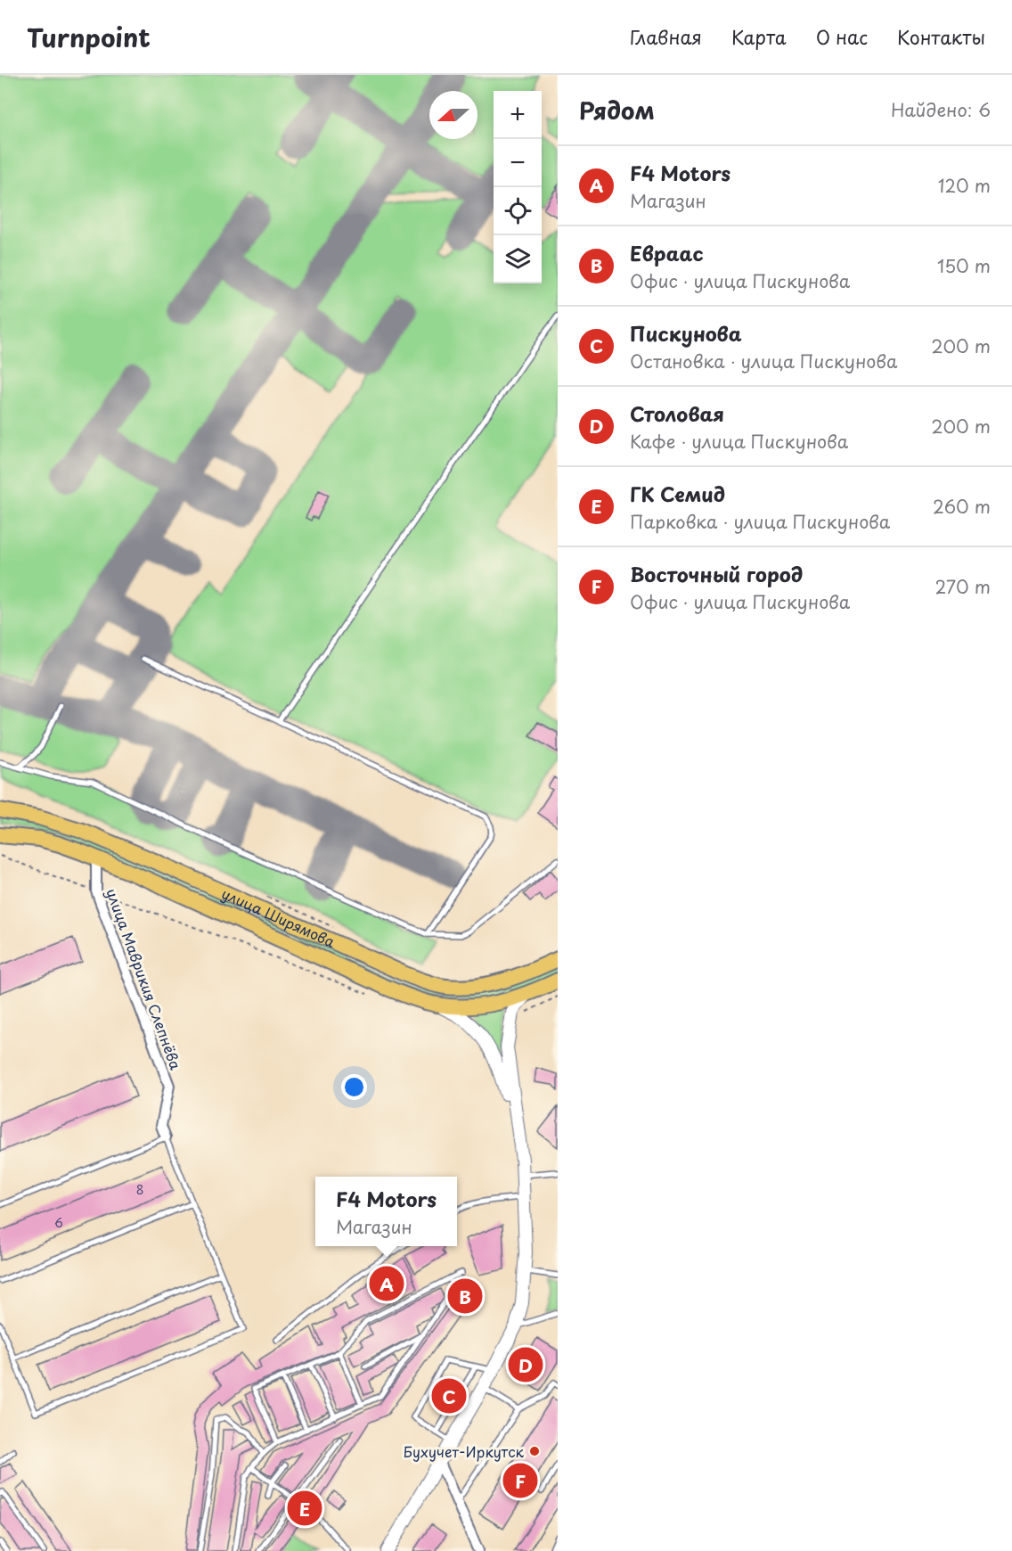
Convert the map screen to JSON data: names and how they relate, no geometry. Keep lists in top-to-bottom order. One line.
{"streets":{"main road":["улица Ширямова"],"street":["улица Маврикия Слепнёва"]},"crossings":[["улица Ширямова","улица Маврикия Слепнёва"]],"places":["Бухучет-Иркутск"],"house_numbers":["8","6"],"north":"left","page":{"header":"Turnpoint","nav":["Главная","Карта","О нас","Контакты"],"heading":["Рядом","Найдено: 6"],"map_buttons":["+","−"],"list":[{"mark":"A","name":"F4 Motors","note":"Магазин","value":"120 m"},{"mark":"B","name":"Евраас","note":"Офис · улица Пискунова","value":"150 m"},{"mark":"C","name":"Пискунова","note":"Остановка · улица Пискунова","value":"200 m"},{"mark":"D","name":"Столовая","note":"Кафе · улица Пискунова","value":"200 m"},{"mark":"E","name":"ГК Семид","note":"Парковка · улица Пискунова","value":"260 m"},{"mark":"F","name":"Восточный город","note":"Офис · улица Пискунова","value":"270 m"}],"popup":["F4 Motors","Магазин"],"pins":["A","B","D","C","F","E"]}}
